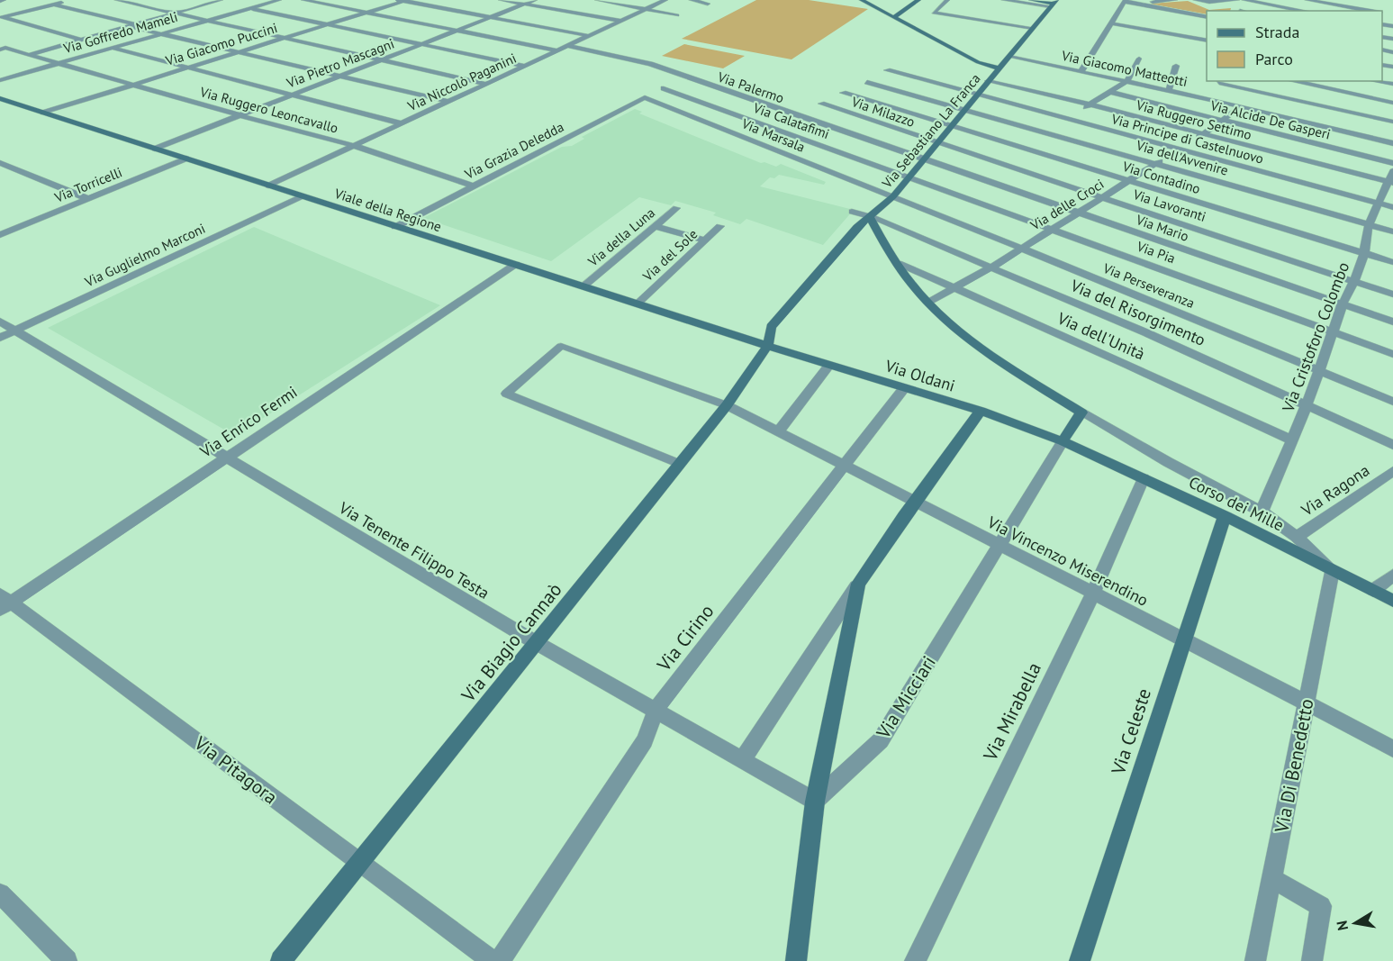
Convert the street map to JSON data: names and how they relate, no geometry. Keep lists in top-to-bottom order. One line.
{"streets":{"main road":["Via Sebastiano La Franca","Viale della Regione","Via Oldani","Corso dei Mille","Via Biagio Cannaò","Via Celeste"],"street":["Via Goffredo Mameli","Via Giacomo Puccini","Via Pietro Mascagni","Via Giacomo Matteotti","Via Niccolò Paganini","Via Palermo","Via Ruggero Leoncavallo","Via Milazzo","Via Ruggero Settimo","Via Alcide De Gasperi","Via Calatafimi","Via Marsala","Via Principe di Castelnuovo","Via Grazia Deledda","Via dell'Avvenire","Via Contadino","Via Torricelli","Via delle Croci","Via Lavoranti","Via Mario","Via della Luna","Via Pia","Via Guglielmo Marconi","Via del Sole","Via Perseveranza","Via del Risorgimento","Via dell'Unità","Via Cristoforo Colombo","Via Enrico Fermi","Via Ragona","Via Tenente Filippo Testa","Via Vincenzo Miserendino","Via Cirino","Via Micciari","Via Mirabella","Via Di Benedetto","Via Pitagora"]},"crossings":[["Via Goffredo Mameli","Via Ruggero Leoncavallo"],["Via Giacomo Puccini","Via Ruggero Leoncavallo"],["Via Giacomo Puccini","Viale della Regione"],["Via Pietro Mascagni","Via Ruggero Leoncavallo"],["Via Pietro Mascagni","Viale della Regione"],["Via Giacomo Matteotti","Via Sebastiano La Franca"],["Via Giacomo Matteotti","Via delle Croci"],["Via Niccolò Paganini","Via Palermo"],["Via Niccolò Paganini","Via Ruggero Leoncavallo"],["Via Niccolò Paganini","Viale della Regione"],["Via Palermo","Via Sebastiano La Franca"],["Via Palermo","Via Mario"],["Via Ruggero Leoncavallo","Via Grazia Deledda"],["Via Milazzo","Via Sebastiano La Franca"],["Via Milazzo","Via Lavoranti"],["Via Ruggero Settimo","Via Sebastiano La Franca"],["Via Ruggero Settimo","Via delle Croci"],["Via Ruggero Settimo","Via Cristoforo Colombo"],["Via Alcide De Gasperi","Via delle Croci"],["Via Calatafimi","Via Sebastiano La Franca"],["Via Calatafimi","Via Pia"],["Via Sebastiano La Franca","Via Marsala"],["Via Sebastiano La Franca","Via Principe di Castelnuovo"],["Via Sebastiano La Franca","Via dell'Avvenire"],["Via Sebastiano La Franca","Via Contadino"],["Via Sebastiano La Franca","Via Lavoranti"],["Via Sebastiano La Franca","Viale della Regione"],["Via Sebastiano La Franca","Via Mario"],["Via Sebastiano La Franca","Via Pia"],["Via Sebastiano La Franca","Via Perseveranza"],["Via Sebastiano La Franca","Via del Risorgimento"],["Via Sebastiano La Franca","Via Oldani"],["Via Sebastiano La Franca","Via Biagio Cannaò"],["Via Marsala","Via Grazia Deledda"],["Via Marsala","Via Perseveranza"],["Via Principe di Castelnuovo","Via delle Croci"],["Via Principe di Castelnuovo","Via Cristoforo Colombo"],["Via Grazia Deledda","Viale della Regione"],["Via dell'Avvenire","Via delle Croci"],["Via dell'Avvenire","Via Cristoforo Colombo"],["Via Contadino","Via delle Croci"],["Via Contadino","Via Cristoforo Colombo"],["Via Torricelli","Viale della Regione"],["Via delle Croci","Via Lavoranti"],["Via delle Croci","Via Mario"],["Via delle Croci","Via Pia"],["Via delle Croci","Via Perseveranza"],["Via delle Croci","Via del Risorgimento"],["Via delle Croci","Via dell'Unità"],["Via Lavoranti","Via Cristoforo Colombo"],["Viale della Regione","Via della Luna"],["Viale della Regione","Via Guglielmo Marconi"],["Viale della Regione","Via del Sole"],["Viale della Regione","Via Oldani"],["Viale della Regione","Via Enrico Fermi"],["Viale della Regione","Via Biagio Cannaò"],["Via Mario","Via Cristoforo Colombo"],["Via Pia","Via Cristoforo Colombo"],["Via Guglielmo Marconi","Via Tenente Filippo Testa"],["Via Perseveranza","Via Cristoforo Colombo"],["Via del Risorgimento","Via Cristoforo Colombo"],["Via dell'Unità","Via Cristoforo Colombo"],["Via Oldani","Corso dei Mille"],["Via Oldani","Via Cirino"],["Via Oldani","Via Biagio Cannaò"],["Via Oldani","Via Micciari"],["Via Enrico Fermi","Via Tenente Filippo Testa"],["Via Enrico Fermi","Via Pitagora"],["Corso dei Mille","Via Micciari"],["Corso dei Mille","Via Mirabella"],["Corso dei Mille","Via Celeste"],["Corso dei Mille","Via Di Benedetto"],["Via Tenente Filippo Testa","Via Cirino"],["Via Tenente Filippo Testa","Via Biagio Cannaò"],["Via Tenente Filippo Testa","Via Micciari"],["Via Vincenzo Miserendino","Via Cirino"],["Via Vincenzo Miserendino","Via Biagio Cannaò"],["Via Vincenzo Miserendino","Via Micciari"],["Via Vincenzo Miserendino","Via Mirabella"],["Via Vincenzo Miserendino","Via Celeste"],["Via Vincenzo Miserendino","Via Di Benedetto"],["Via Biagio Cannaò","Via Pitagora"]],"legend":["Strada","Parco"],"north":"left"}
